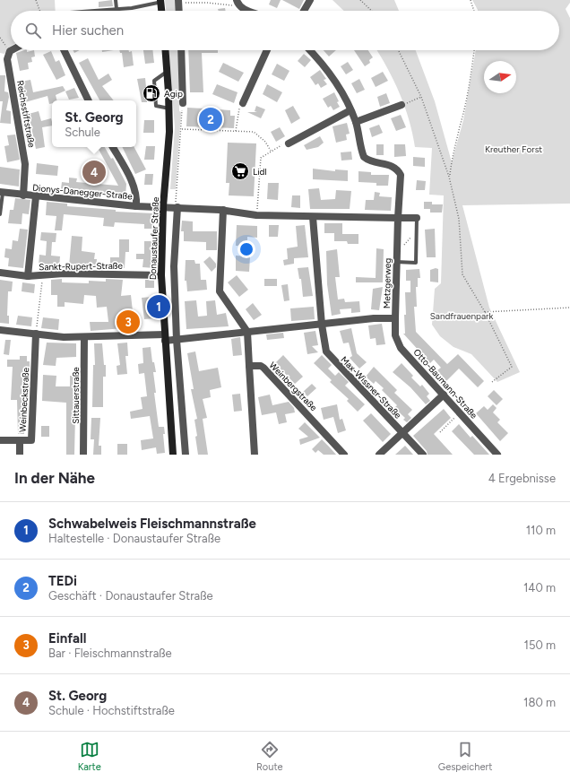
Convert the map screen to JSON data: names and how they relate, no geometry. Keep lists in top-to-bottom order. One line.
{"streets":{"main road":["Donaustaufer Straße"],"street":["Reichsstiftstraße","Dionys-Danegger-Straße","Sankt-Rupert-Straße","Metzgerweg","Otto-Baumann-Straße","Weinbergstraße","Max-Wissner-Straße","Sittauerstraße","Weinbeckstraße"]},"crossings":[["Reichsstiftstraße","Dionys-Danegger-Straße"],["Dionys-Danegger-Straße","Donaustaufer Straße"],["Donaustaufer Straße","Sankt-Rupert-Straße"],["Donaustaufer Straße","Metzgerweg"],["Metzgerweg","Otto-Baumann-Straße"],["Metzgerweg","Max-Wissner-Straße"],["Metzgerweg","Sittauerstraße"],["Metzgerweg","Weinbeckstraße"]],"parks":["Kreuther Forst","Sandfrauenpark"],"places":{"fuel station":["Agip"],"supermarket":["Lidl"]},"north":"right","page":{"search":"Hier suchen","popup":["St. Georg","Schule"],"pins":["2","4","1","3"],"heading":["In der Nähe","4 Ergebnisse"],"list":[{"mark":"1","name":"Schwabelweis Fleischmannstraße","note":"Haltestelle · Donaustaufer Straße","value":"110 m"},{"mark":"2","name":"TEDi","note":"Geschäft · Donaustaufer Straße","value":"140 m"},{"mark":"3","name":"Einfall","note":"Bar · Fleischmannstraße","value":"150 m"},{"mark":"4","name":"St. Georg","note":"Schule · Hochstiftstraße","value":"180 m"}],"nav":["Karte","Route","Gespeichert"]}}
